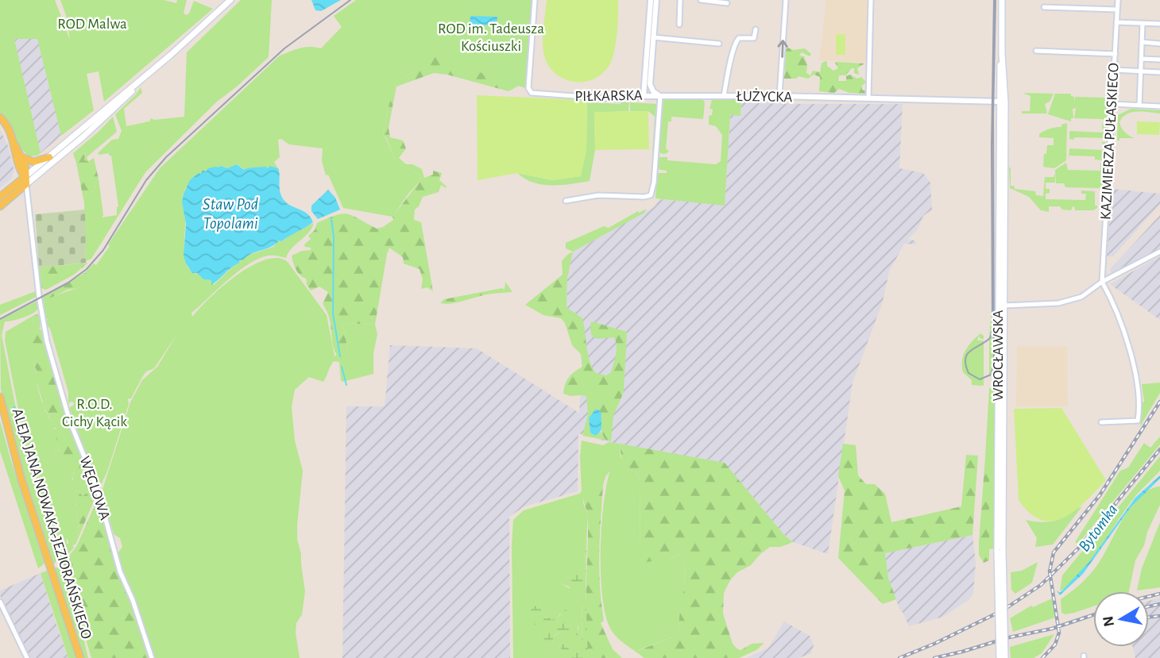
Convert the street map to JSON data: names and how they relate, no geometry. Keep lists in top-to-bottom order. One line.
{"streets":{"main road":["WROCŁAWSKA","ALEJA JANA NOWAKA-JEZIORAŃSKIEGO"],"street":["PIŁKARSKA","ŁUŻYCKA","KAZIMIERZA PUŁASKIEGO","WĘGLOWA"]},"crossings":[["PIŁKARSKA","ŁUŻYCKA"],["ŁUŻYCKA","WROCŁAWSKA"]],"water":["Staw Pod Topolami","Bytomka"],"parks":["ROD Malwa","ROD im. Tadeusza Kościuszki","R.O.D. Cichy Kącik"],"north":"left"}
